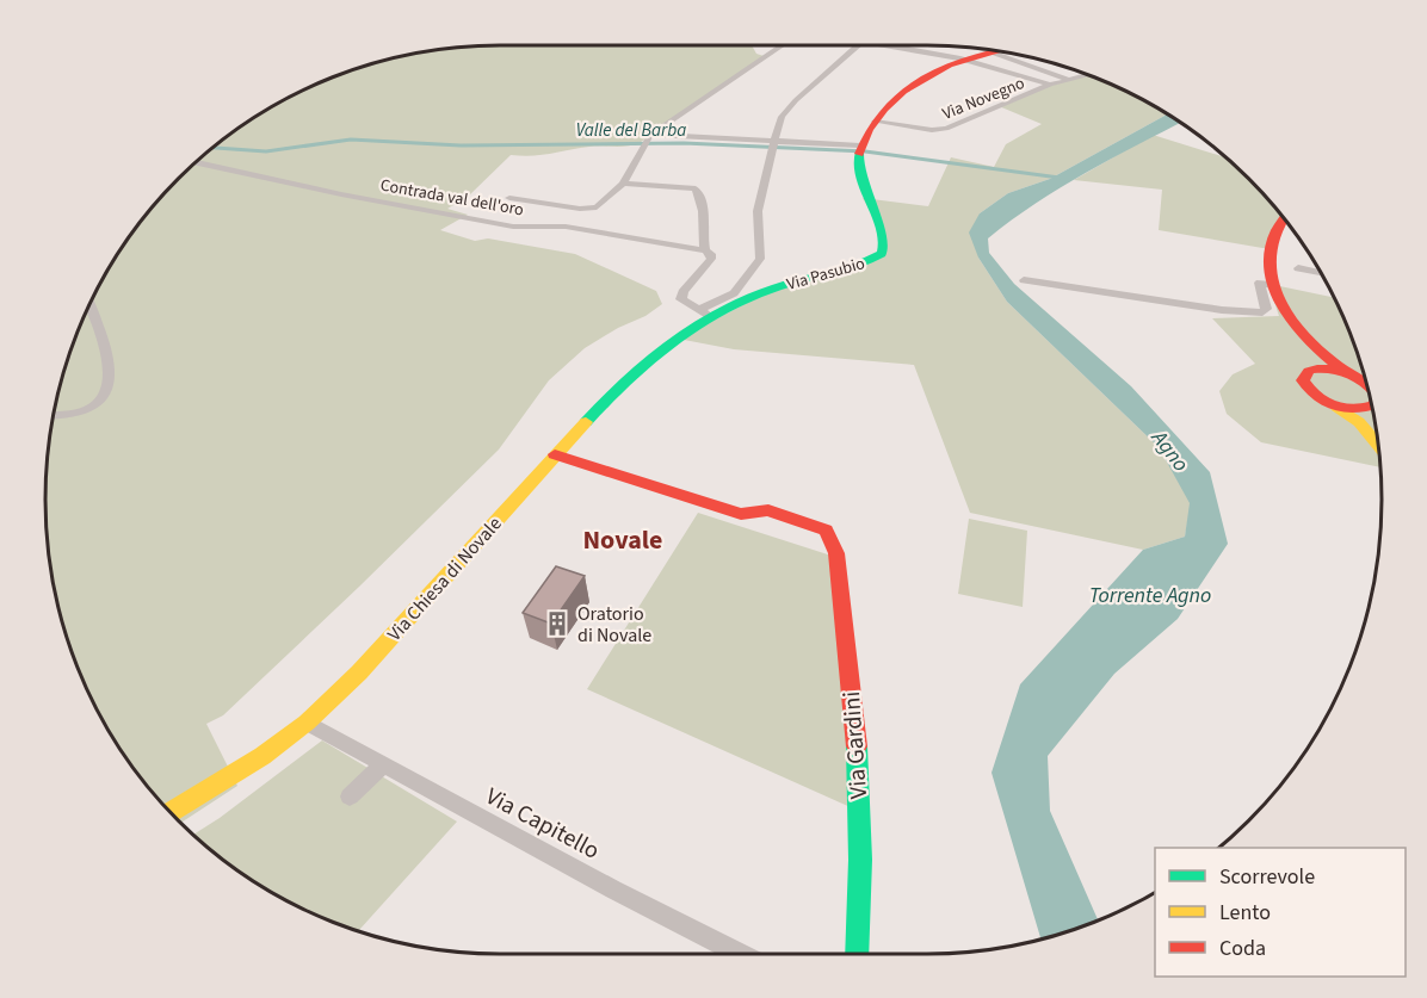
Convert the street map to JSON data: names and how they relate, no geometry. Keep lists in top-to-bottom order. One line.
{"streets":{"main road":["Via Pasubio","Via Chiesa di Novale","Via Gardini"],"street":["Via Novegno","Contrada val dell'oro","Via Capitello"]},"crossings":[["Via Pasubio","Via Chiesa di Novale"],["Via Chiesa di Novale","Via Gardini"],["Via Chiesa di Novale","Via Capitello"]],"districts":["Novale"],"water":["Valle del Barba","Agno","Torrente Agno"],"places":{"building":["Oratorio di Novale"]},"legend":["Scorrevole","Lento","Coda"]}
